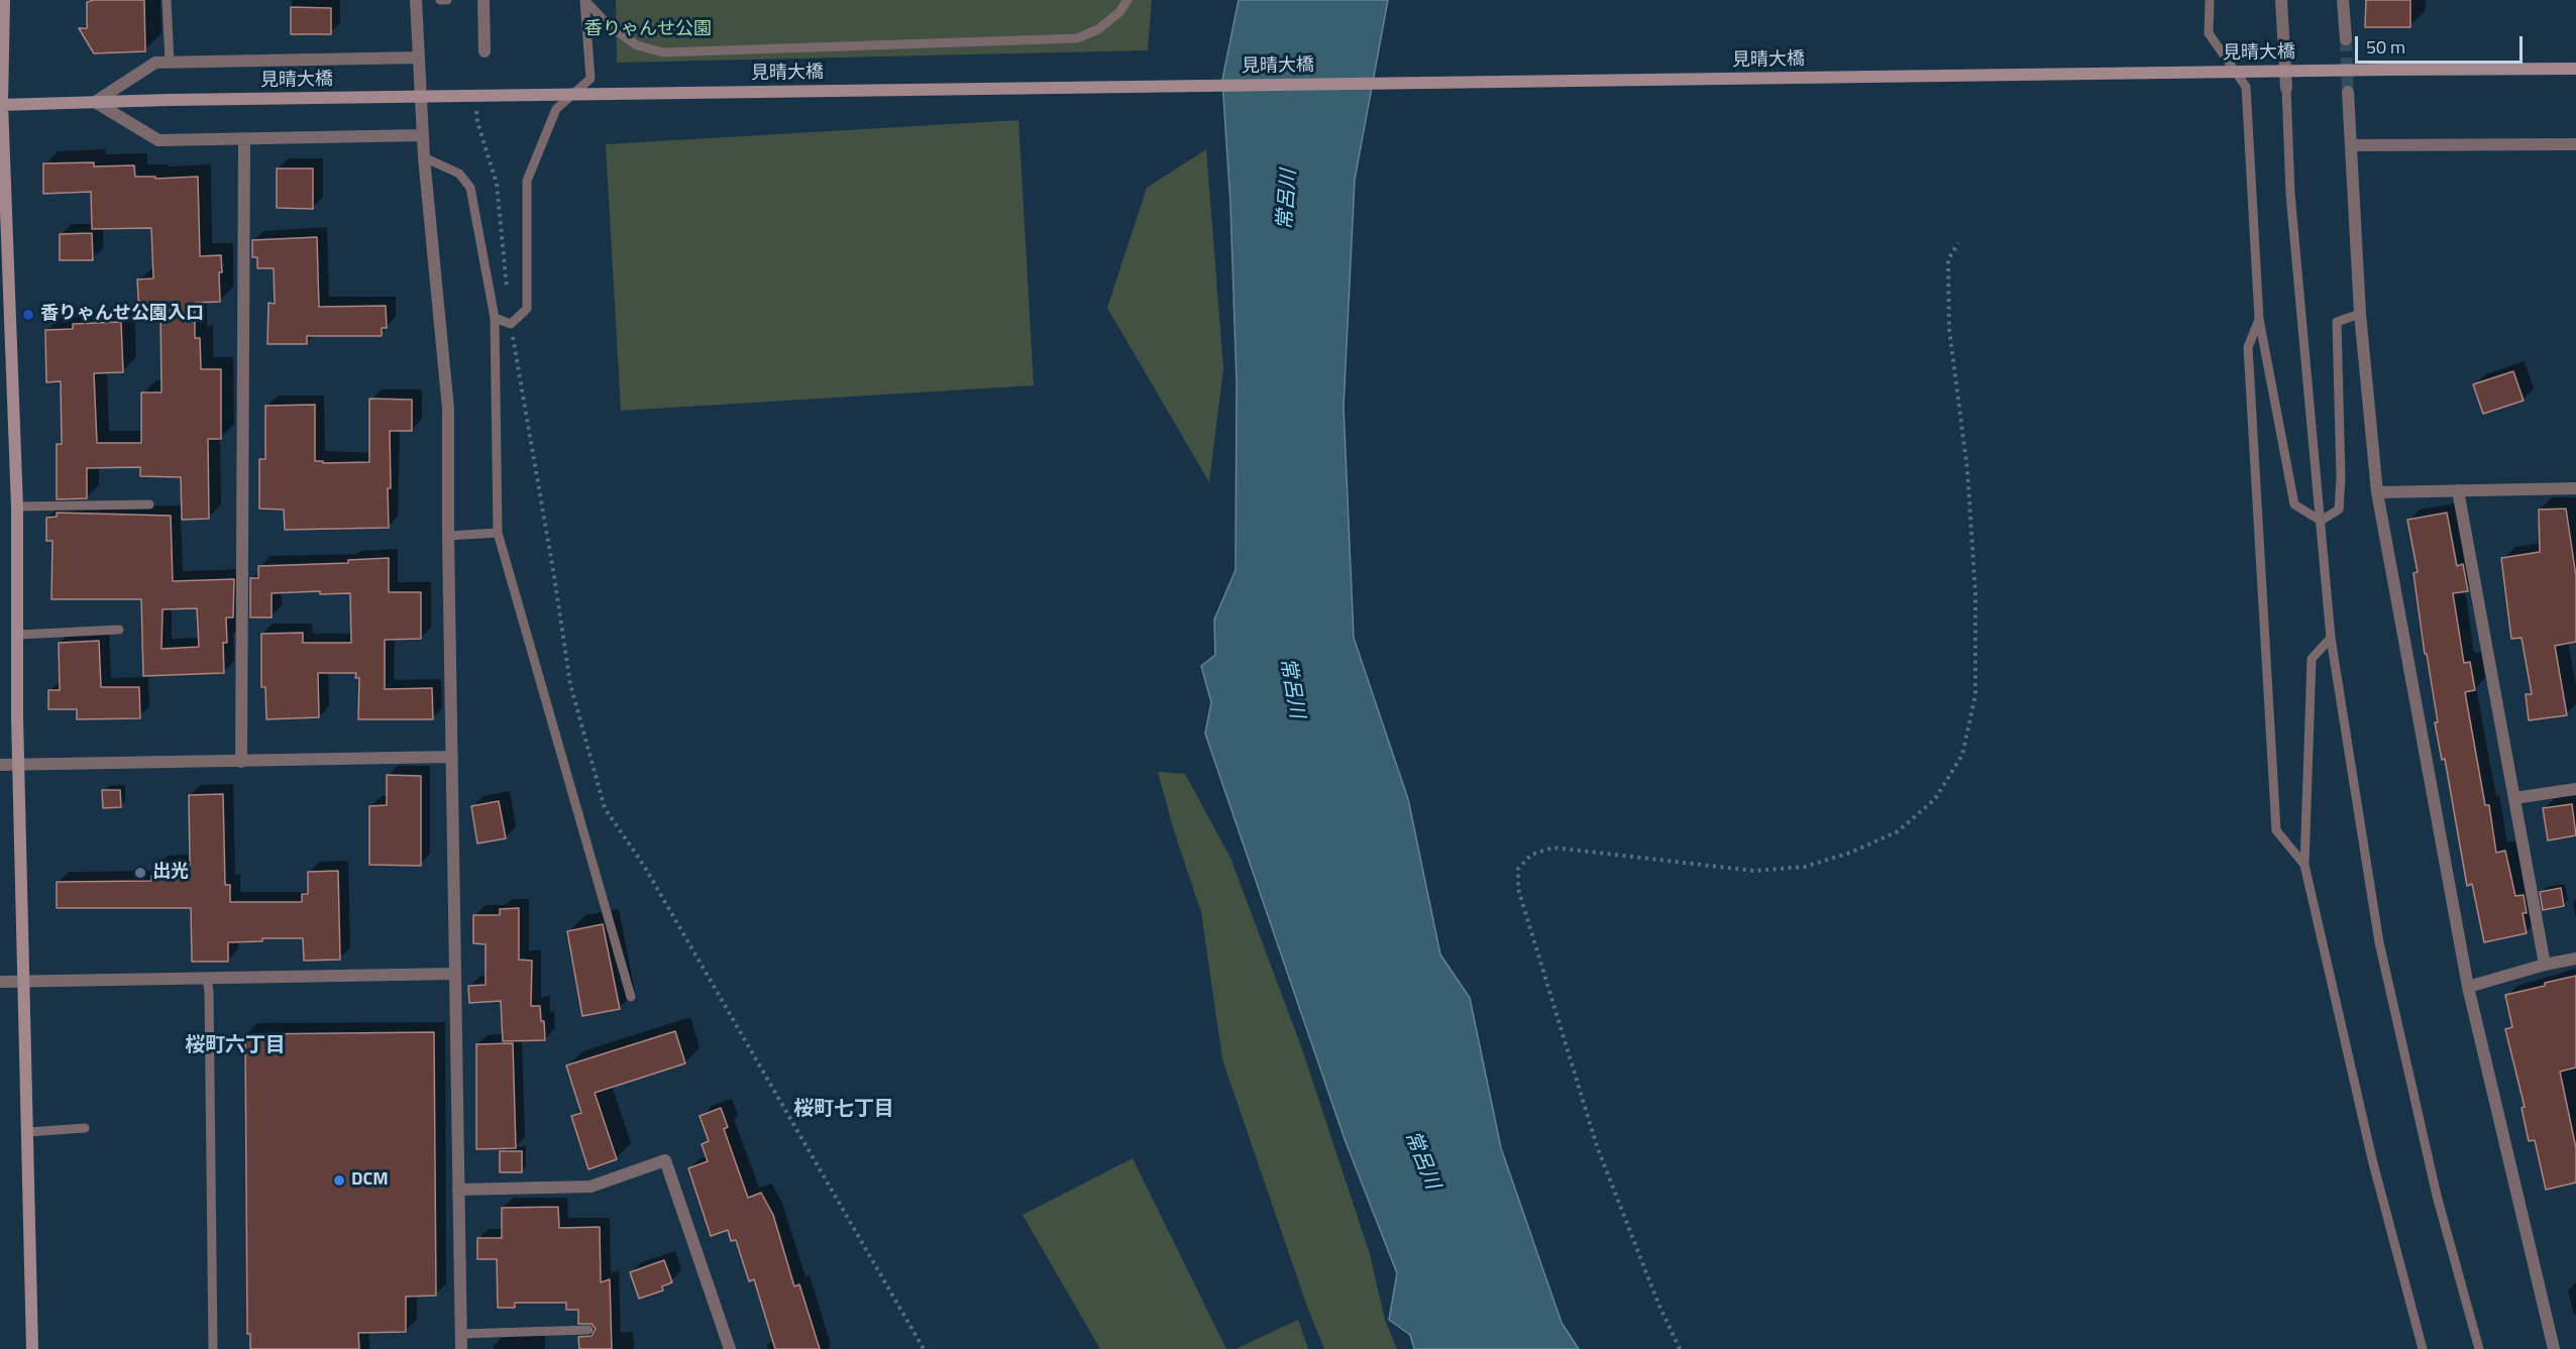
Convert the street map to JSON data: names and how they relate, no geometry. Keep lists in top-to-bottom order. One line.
{"streets":{"main road":["見晴大橋"]},"districts":["桜町六丁目","桜町七丁目"],"water":["常呂川"],"parks":["香りゃんせ公園"],"places":["香りゃんせ公園入口","出光","DCM"],"scale_bar":"50 m"}
